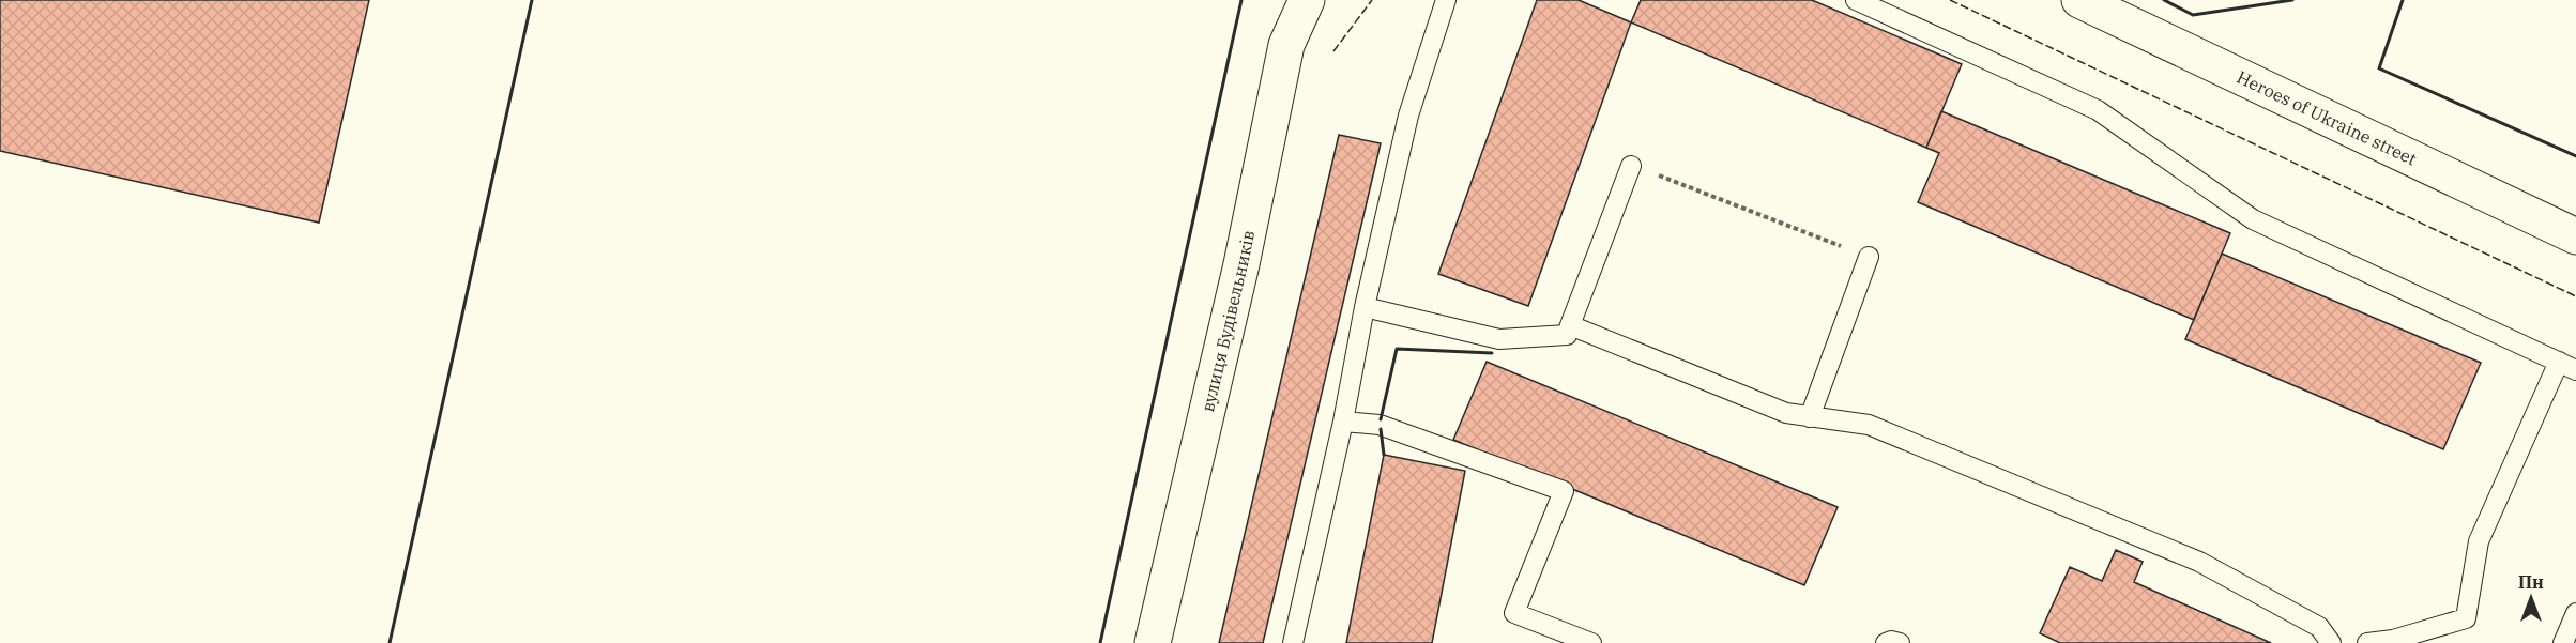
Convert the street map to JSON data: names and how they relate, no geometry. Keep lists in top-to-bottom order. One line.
{"streets":{"street":["Heroes of Ukraine street","вулиця Будівельників"]},"north":"top"}
